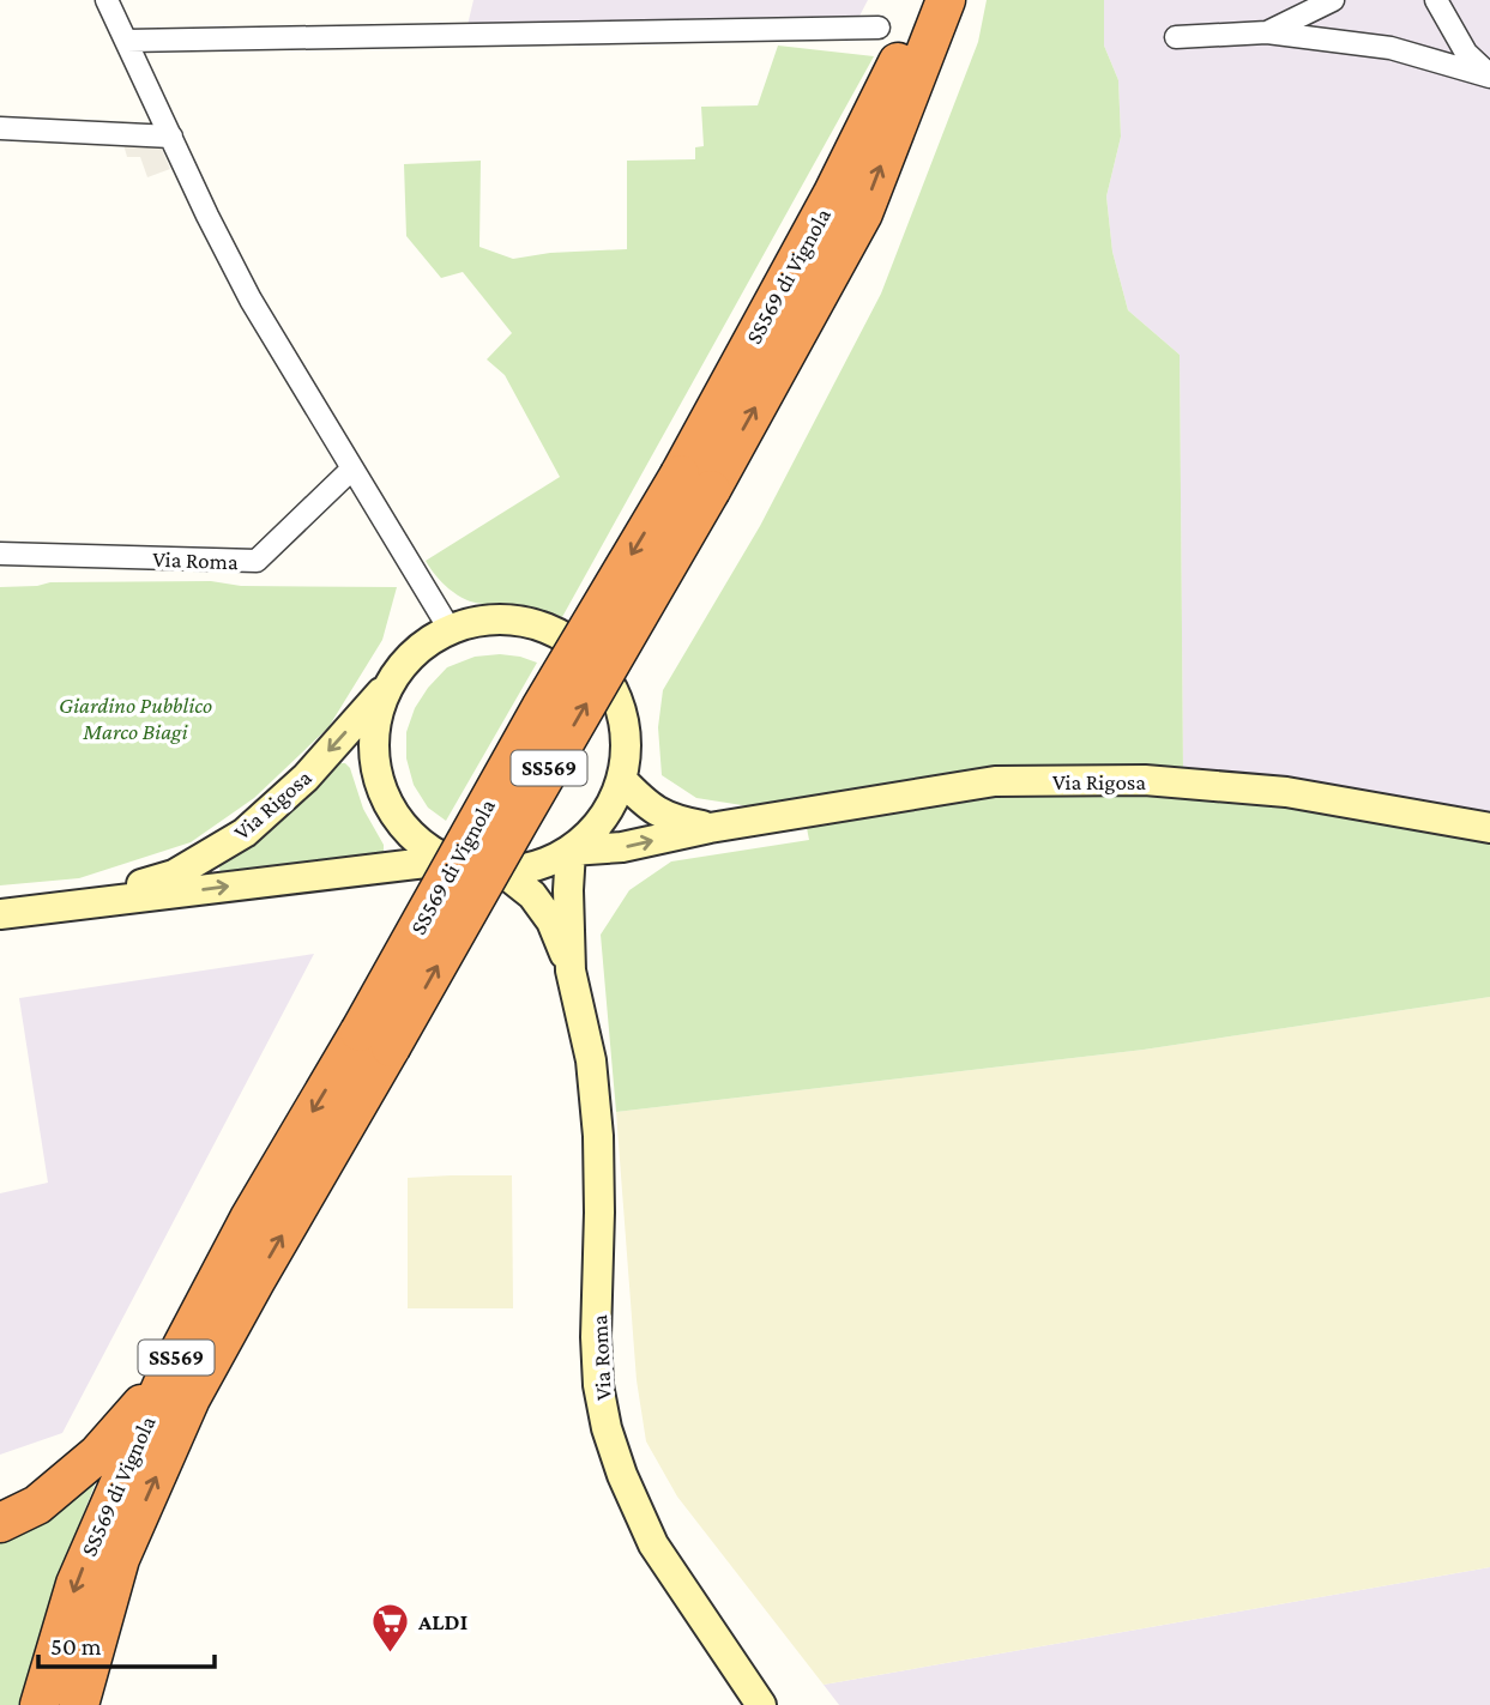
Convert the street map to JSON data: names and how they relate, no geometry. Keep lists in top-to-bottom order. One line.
{"streets":{"highway":["SS569 di Vignola","SS569"],"main road":["Via Roma","Via Rigosa"]},"crossings":[["Via Roma","Via Rigosa"]],"parks":["Giardino Pubblico Marco Biagi"],"places":{"supermarket":["ALDI"]},"scale_bar":"50 m"}
